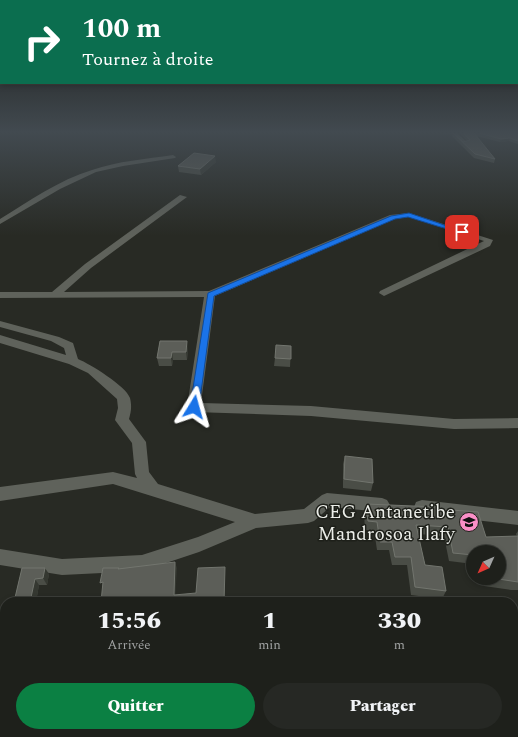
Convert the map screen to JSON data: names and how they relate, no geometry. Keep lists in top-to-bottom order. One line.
{"places":{"school or university":["CEG Antanetibe Mandrosoa Ilafy"]},"north":"bottom left","page":{"turn":["100 m","Tournez à droite"],"eta":["15:56","Arrivée","1","min","330","m"],"buttons":["Quitter","Partager"]}}
